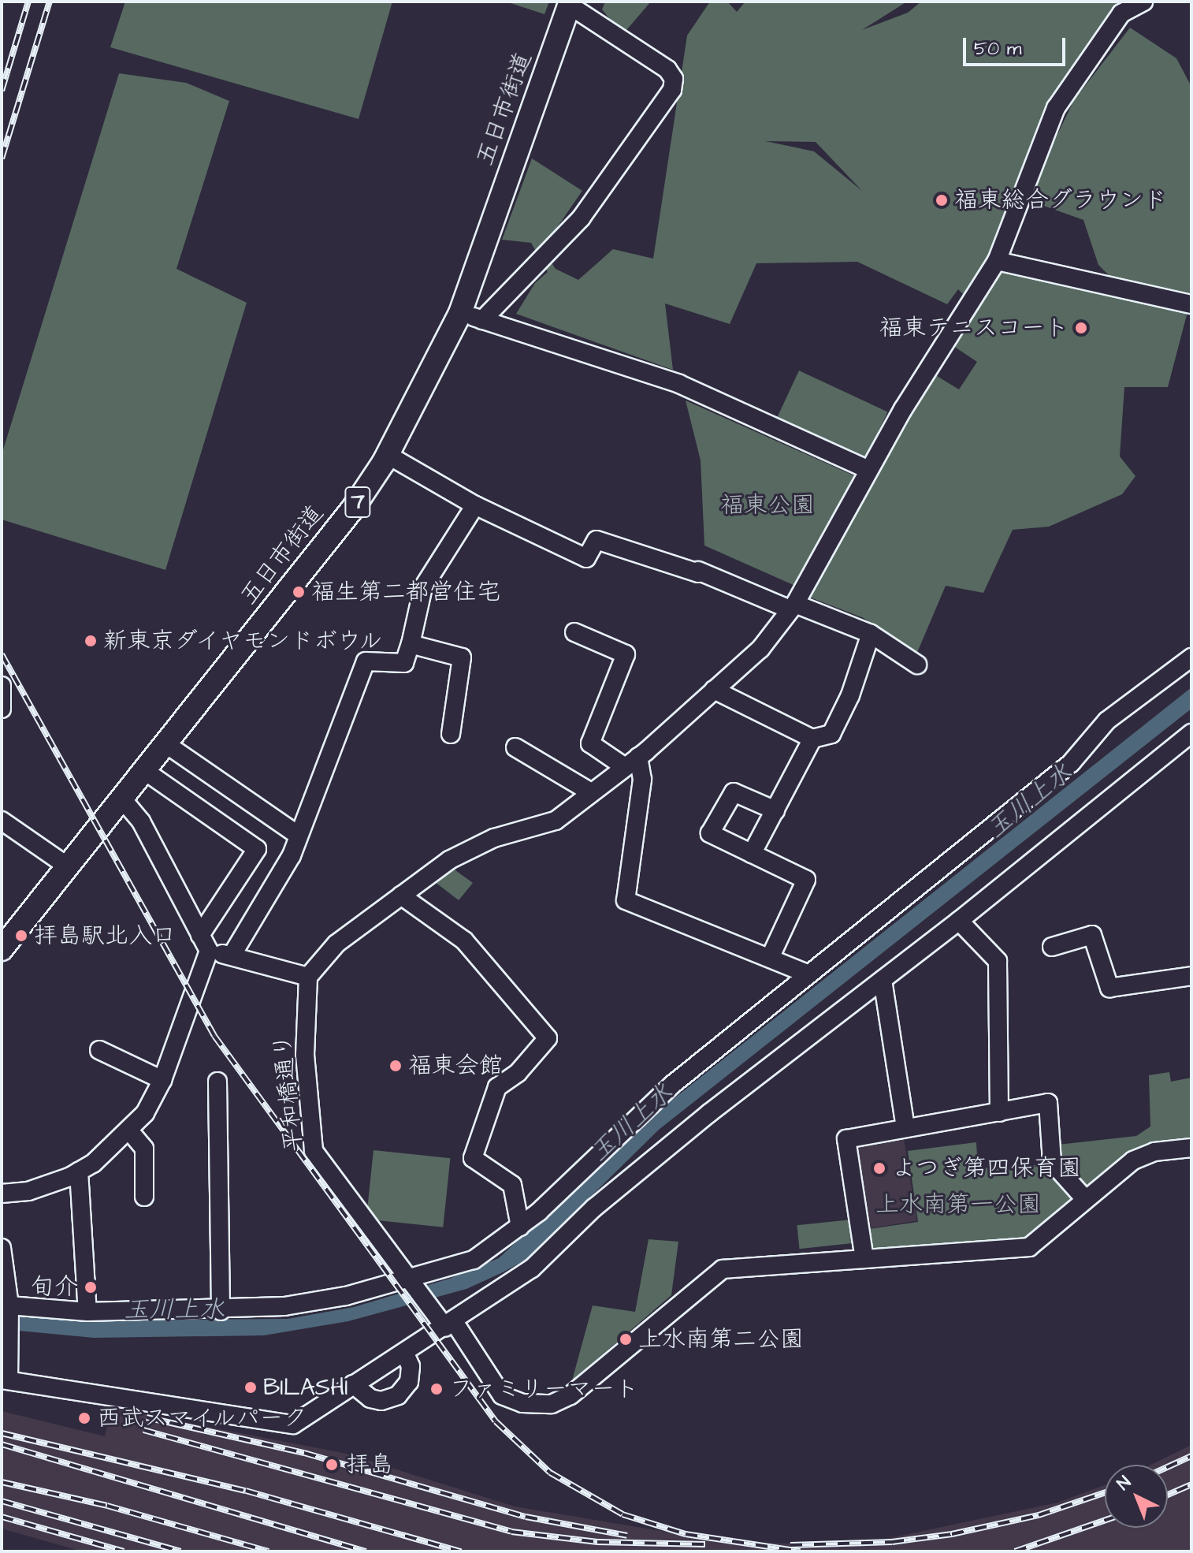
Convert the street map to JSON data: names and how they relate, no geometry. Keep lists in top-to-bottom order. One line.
{"streets":{"main road":["五日市街道","7"],"street":["平和橋通り"]},"water":["玉川上水"],"parks":["福東公園","上水南第一公園"],"places":["福東総合グラウンド","福東テニスコート","福生第二都営住宅","新東京ダイヤモンドボウル","拝島駅北入口","福東会館","よつぎ第四保育園","旬介","上水南第二公園","BILASHI","ファミリーマート","西武スマイルパーク","拝島"],"scale_bar":"50 m","north":"top left"}
